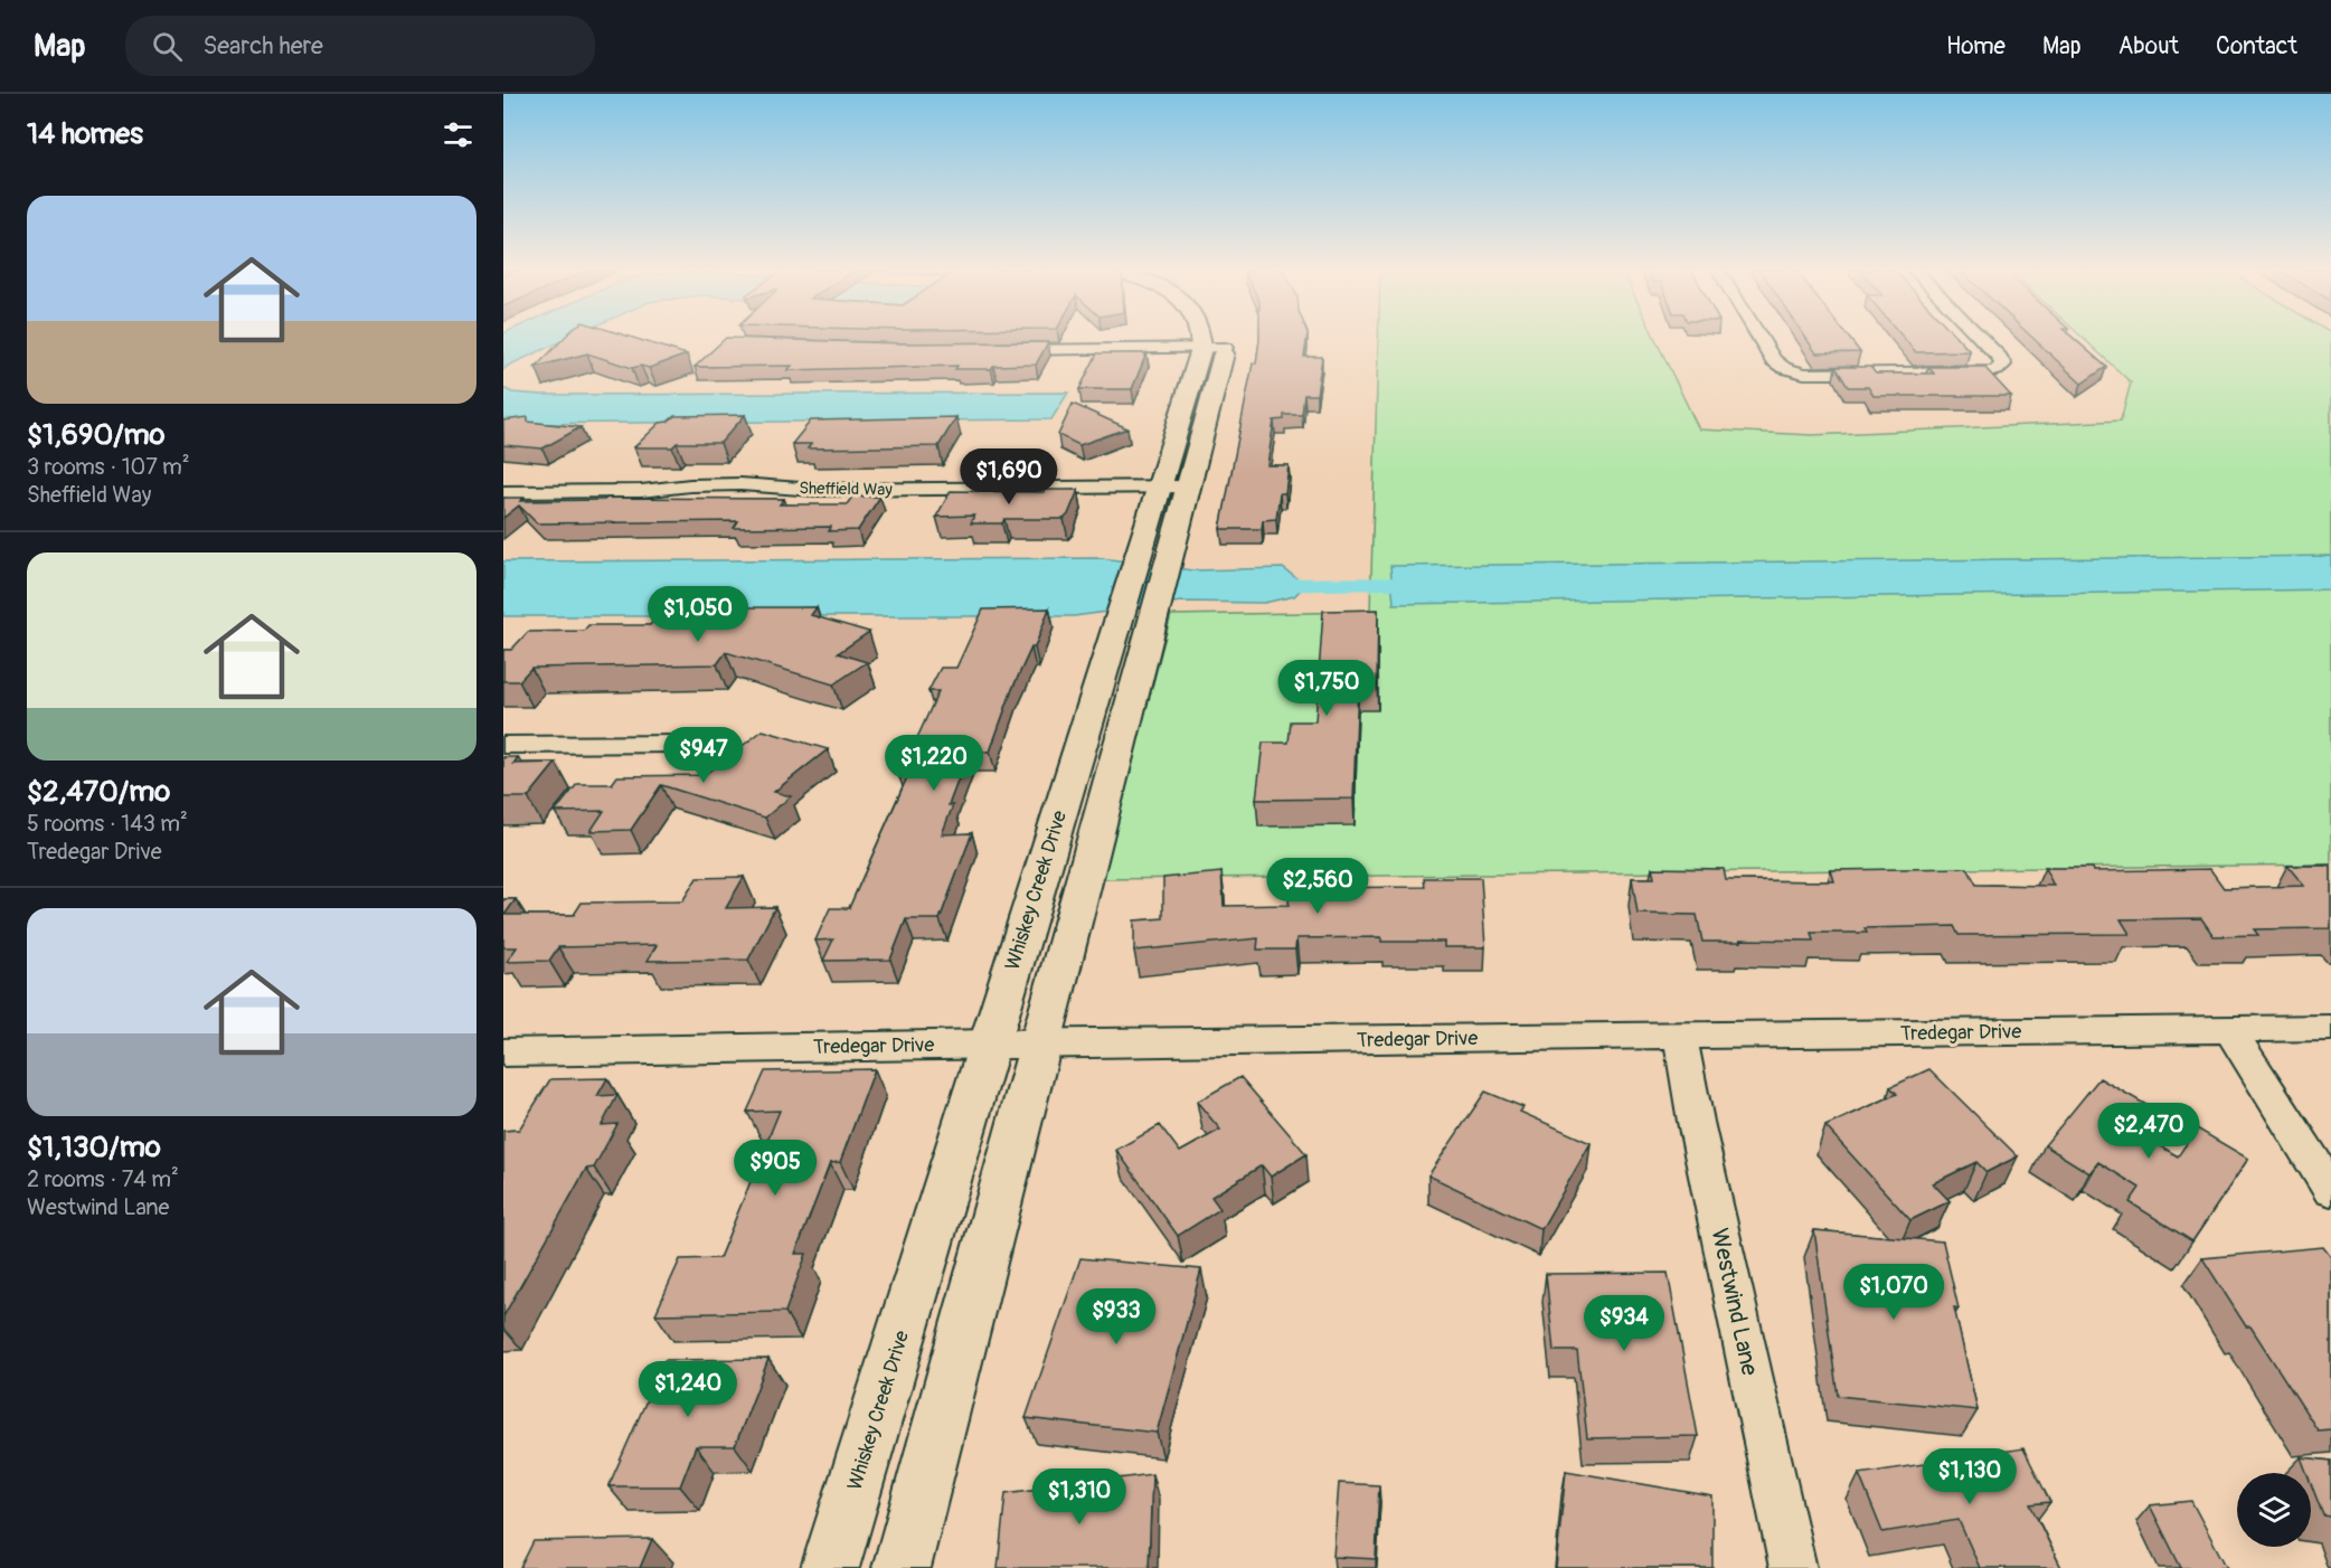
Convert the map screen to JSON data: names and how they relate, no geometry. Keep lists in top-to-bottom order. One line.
{"streets":{"street":["Sheffield Way","Whiskey Creek Drive","Tredegar Drive","Westwind Lane"]},"crossings":[["Sheffield Way","Whiskey Creek Drive"],["Whiskey Creek Drive","Tredegar Drive"],["Tredegar Drive","Westwind Lane"]],"page":{"header":"Map","search":"Search here","nav":["Home","Map","About","Contact"],"heading":"14 homes","list":[{"name":"$1,690/mo","note":"3 rooms · 107 m² · Sheffield Way"},{"name":"$2,470/mo","note":"5 rooms · 143 m² · Tredegar Drive"},{"name":"$1,130/mo","note":"2 rooms · 74 m² · Westwind Lane"}],"price":["$1,690","$1,050","$1,750","$947","$1,220","$2,560","$2,470","$905","$1,070","$933","$934","$1,240","$1,130","$1,310"]}}
